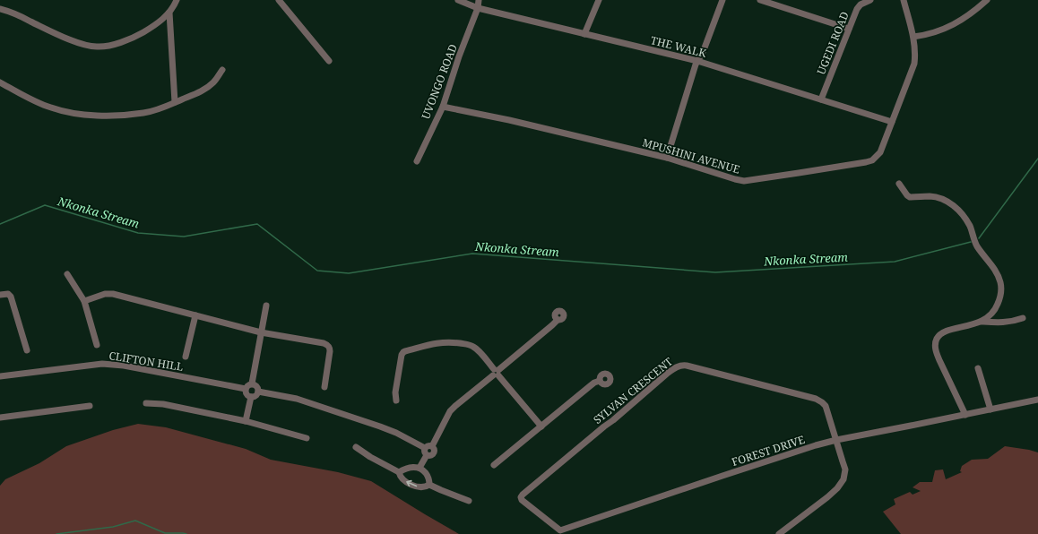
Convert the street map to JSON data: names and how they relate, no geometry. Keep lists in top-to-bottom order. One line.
{"streets":{"street":["UGEDI ROAD","THE WALK","UVONGO ROAD","MPUSHINI AVENUE","CLIFTON HILL","SYLVAN CRESCENT","FOREST DRIVE"]},"crossings":[["UGEDI ROAD","THE WALK"],["THE WALK","UVONGO ROAD"],["THE WALK","MPUSHINI AVENUE"],["UVONGO ROAD","MPUSHINI AVENUE"],["SYLVAN CRESCENT","FOREST DRIVE"]],"water":["Nkonka Stream"]}
